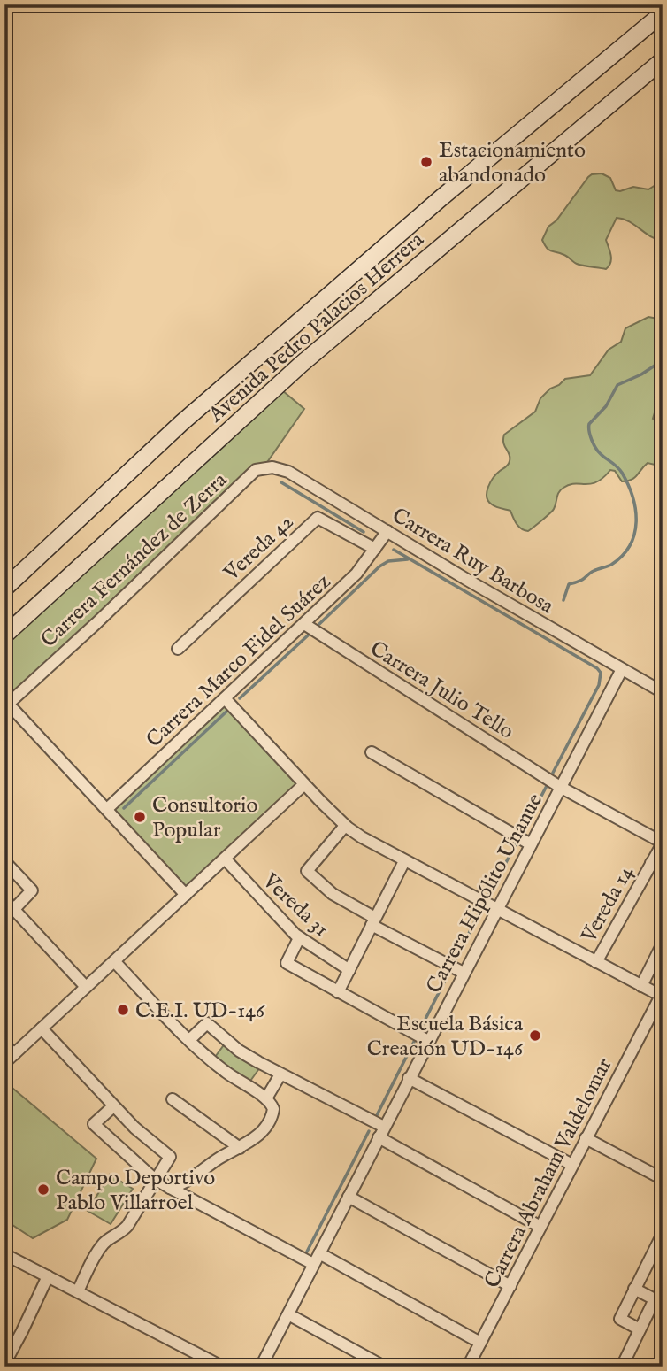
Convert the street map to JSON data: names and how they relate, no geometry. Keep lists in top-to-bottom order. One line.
{"streets":{"main road":["Avenida Pedro Palacios Herrera"],"street":["Vereda 42","Carrera Fernández de Zerra","Carrera Ruy Barbosa","Carrera Marco Fidel Suárez","Carrera Julio Tello","Carrera Hipólito Unanue","Vereda 14","Vereda 31","Carrera Abraham Valdelomar"]},"crossings":[["Vereda 42","Carrera Marco Fidel Suárez"],["Carrera Fernández de Zerra","Carrera Ruy Barbosa"],["Carrera Ruy Barbosa","Carrera Marco Fidel Suárez"],["Carrera Ruy Barbosa","Carrera Hipólito Unanue"],["Carrera Marco Fidel Suárez","Carrera Julio Tello"],["Carrera Julio Tello","Carrera Hipólito Unanue"],["Carrera Julio Tello","Vereda 14"]],"places":["Estacionamiento abandonado","Consultorio Popular","C.E.I. UD-146","Escuela Básica Creación UD-146","Campo Deportivo Pablo Villarroel"]}
